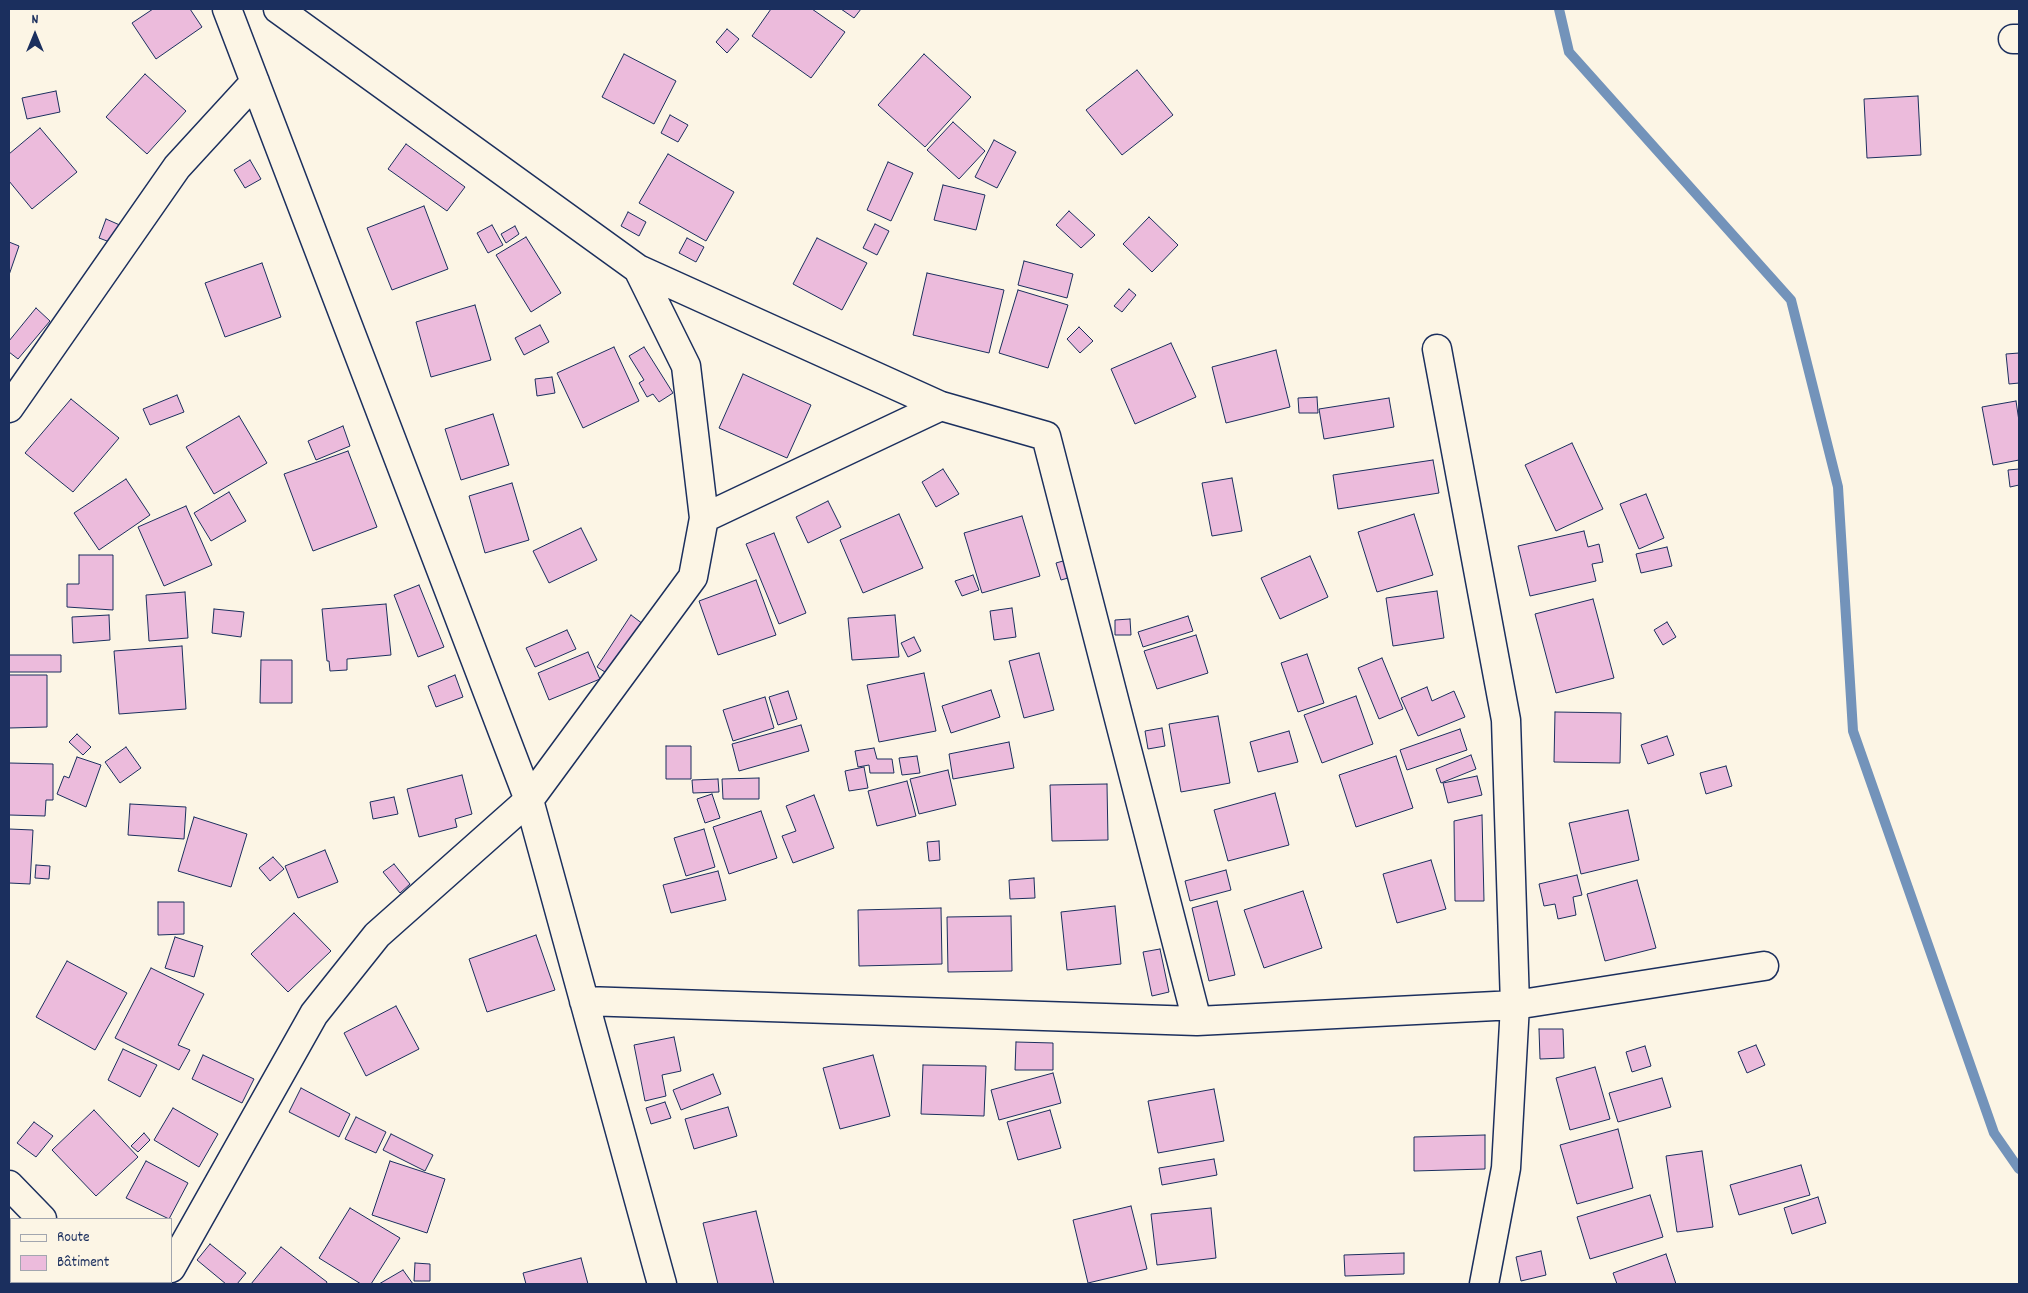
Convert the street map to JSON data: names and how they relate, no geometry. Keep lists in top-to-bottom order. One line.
{"legend":["Route","Bâtiment"],"north":"top"}
